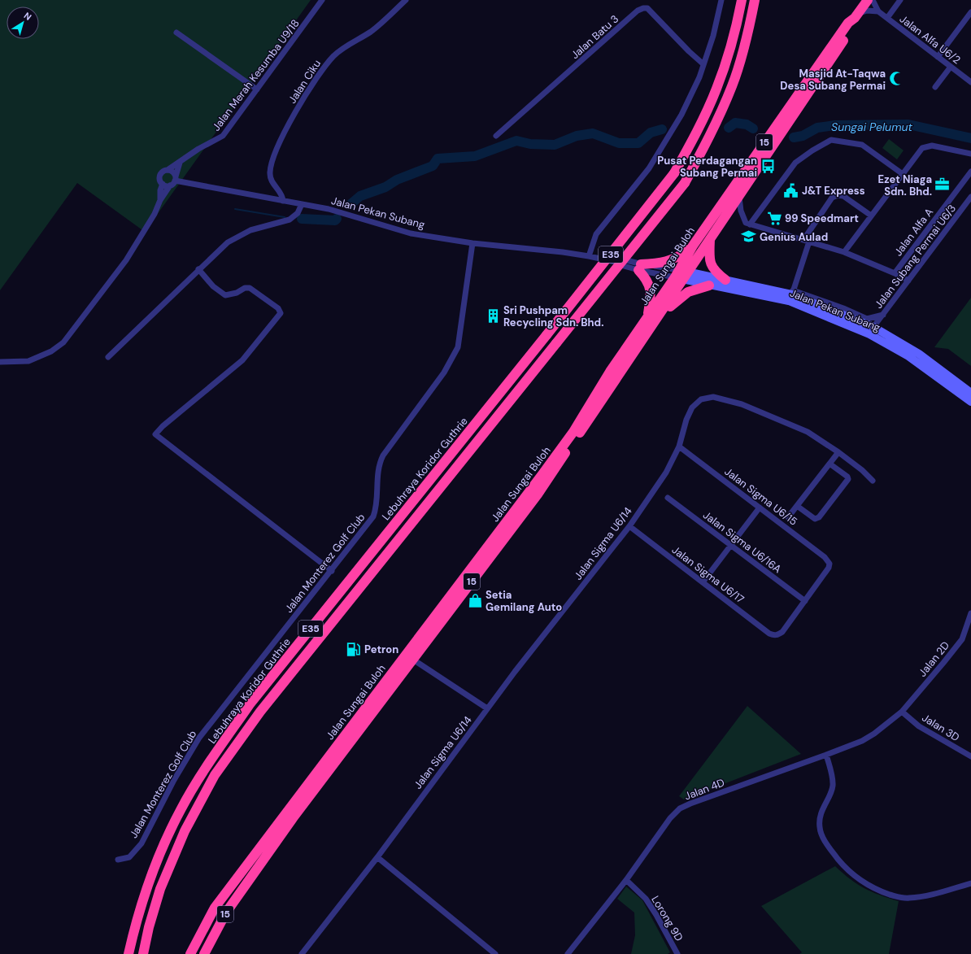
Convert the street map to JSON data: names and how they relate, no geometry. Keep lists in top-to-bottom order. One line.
{"streets":{"highway":["15","E35","Jalan Sungai Buloh","Lebuhraya Koridor Guthrie"],"main road":["Jalan Pekan Subang"],"street":["Jalan Batu 3","Jalan Alfa U6/2","Jalan Merah Kesumba U9/18","Jalan Ciku","Jalan Alfa A","Jalan Subang Permai U6/3","Jalan Sigma U6/15","Jalan Sigma U6/16A","Jalan Sigma U6/14","Jalan Monterez Golf Club","Jalan Sigma U6/17","Jalan 2D","Jalan 3D","Jalan 4D","Lorong 9D"]},"crossings":[["Jalan Merah Kesumba U9/18","Jalan Pekan Subang"],["Jalan Ciku","Jalan Pekan Subang"],["Jalan Pekan Subang","Jalan Subang Permai U6/3"],["Jalan Pekan Subang","Jalan Sungai Buloh"],["Jalan Pekan Subang","Jalan Monterez Golf Club"],["Jalan Sigma U6/15","Jalan Sigma U6/16A"],["Jalan Sigma U6/15","Jalan Sigma U6/14"],["Jalan Sigma U6/15","Jalan Sigma U6/17"],["Jalan Sigma U6/16A","Jalan Sigma U6/17"],["Jalan Sigma U6/14","Jalan Sigma U6/17"],["Jalan 2D","Jalan 3D"],["Jalan 2D","Jalan 4D"],["Jalan 3D","Jalan 4D"],["Jalan 4D","Lorong 9D"]],"water":["Sungai Pelumut"],"places":{"mosque":["Masjid At-Taqwa Desa Subang Permai"],"bus stop":["Pusat Perdagangan Subang Permai"],"office":["Ezet Niaga Sdn. Bhd."],"public building":["J&T Express"],"supermarket":["99 Speedmart"],"school or university":["Genius Aulad"],"building":["Sri Pushpam Recycling Sdn. Bhd."],"shop":["Setia Gemilang Auto"],"fuel station":["Petron"]},"north":"top right"}
